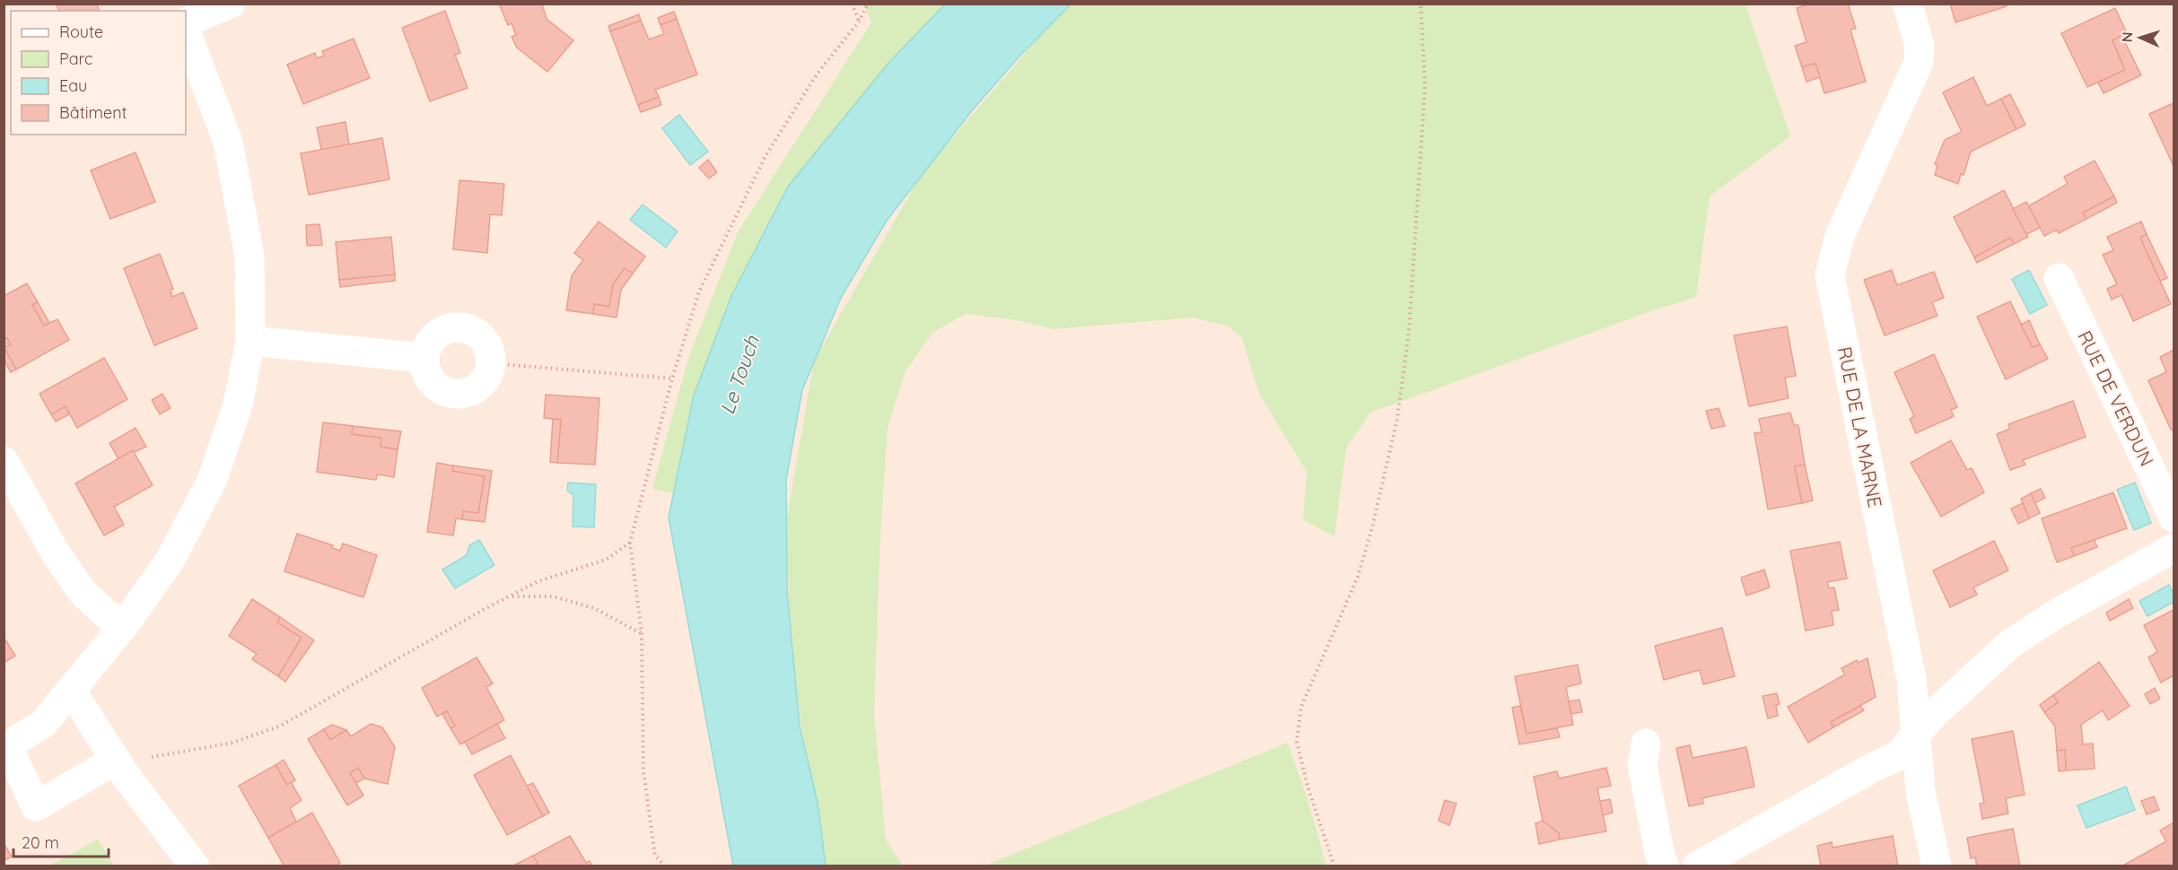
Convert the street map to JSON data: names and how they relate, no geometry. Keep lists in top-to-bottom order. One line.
{"streets":{"street":["RUE DE VERDUN","RUE DE LA MARNE"]},"water":["Le Touch"],"legend":["Route","Parc","Eau","Bâtiment"],"scale_bar":"20 m","north":"left"}
